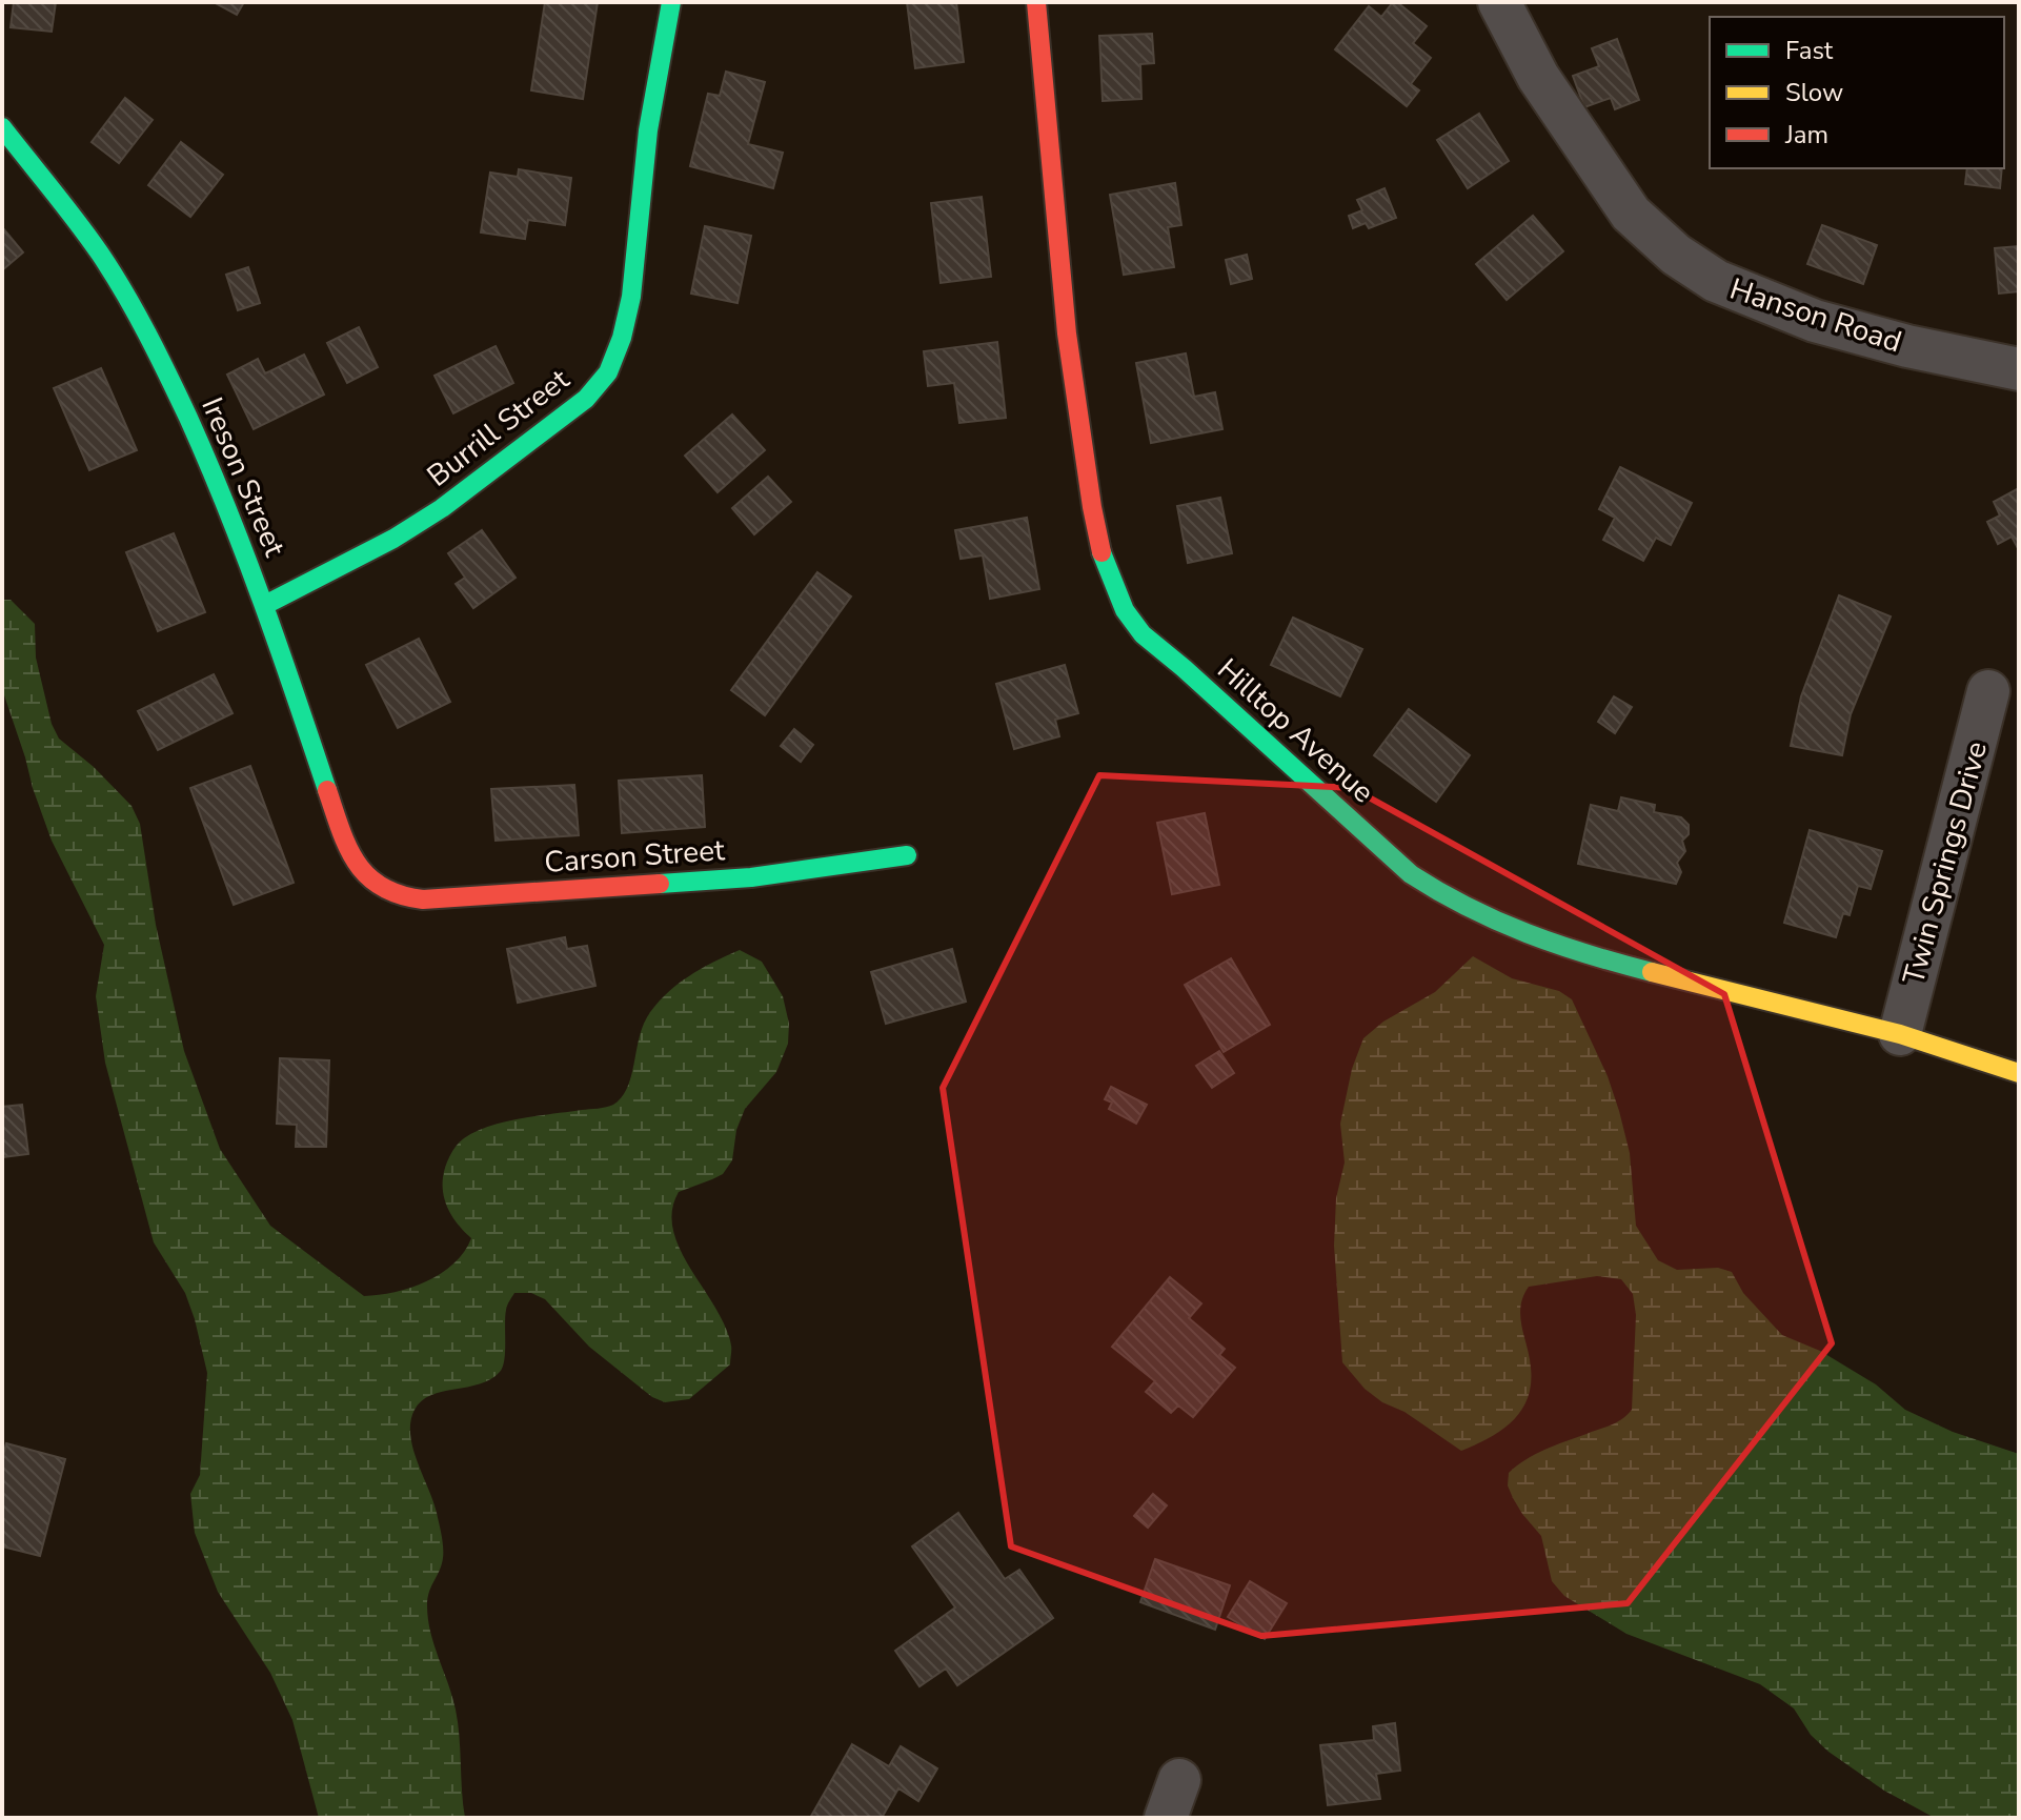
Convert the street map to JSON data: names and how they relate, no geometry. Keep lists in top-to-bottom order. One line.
{"streets":{"street":["Hanson Road","Burrill Street","Ireson Street","Hilltop Avenue","Carson Street","Twin Springs Drive"]},"crossings":[["Burrill Street","Ireson Street"],["Ireson Street","Carson Street"],["Hilltop Avenue","Twin Springs Drive"]],"legend":["Fast","Slow","Jam"]}
